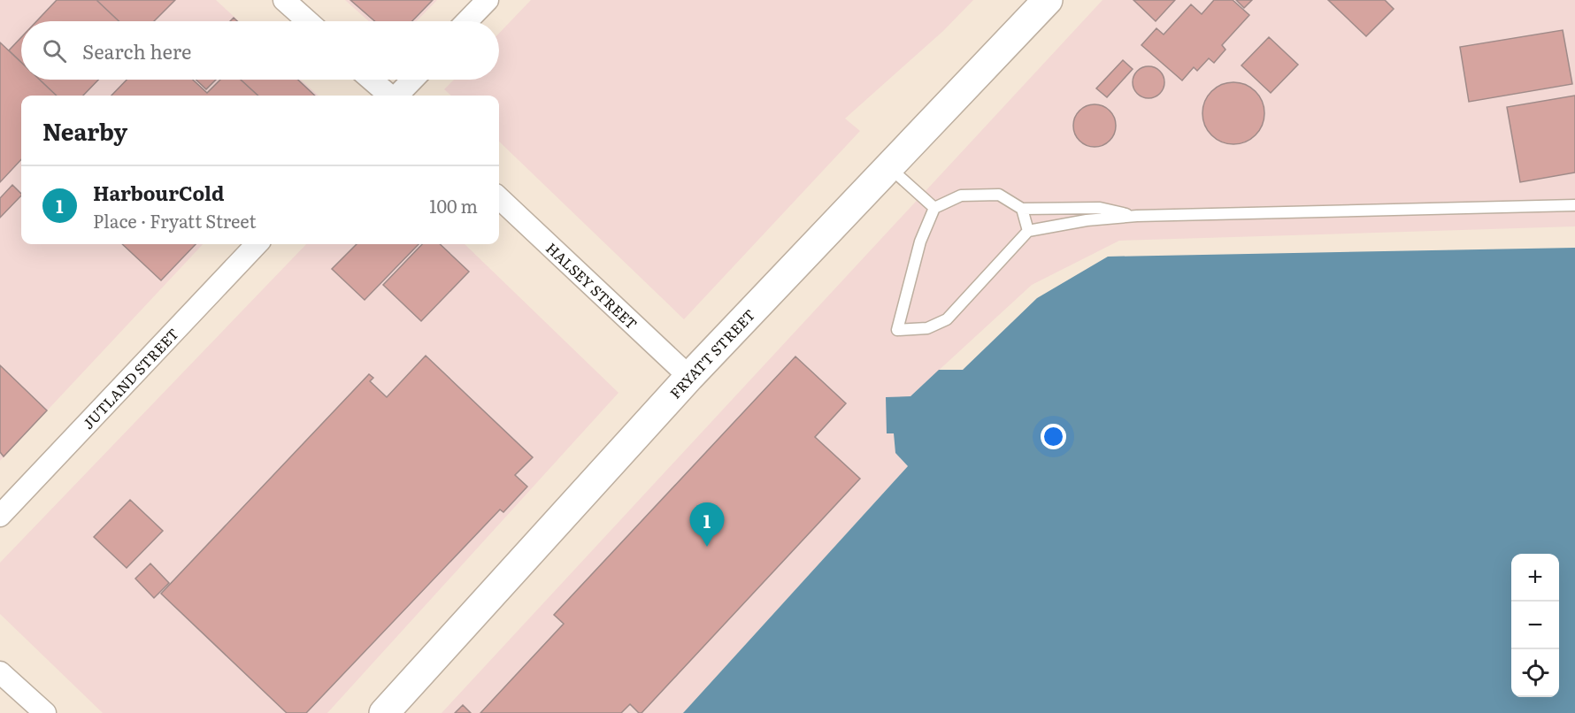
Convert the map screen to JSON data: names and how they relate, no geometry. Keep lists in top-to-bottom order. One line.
{"streets":{"street":["HALSEY STREET","FRYATT STREET","JUTLAND STREET"]},"crossings":[["HALSEY STREET","FRYATT STREET"]],"page":{"search":"Search here","heading":"Nearby","list":[{"mark":"1","name":"HarbourCold","note":"Place · Fryatt Street","value":"100 m"}],"pins":"1","map_buttons":["+","−"]}}
